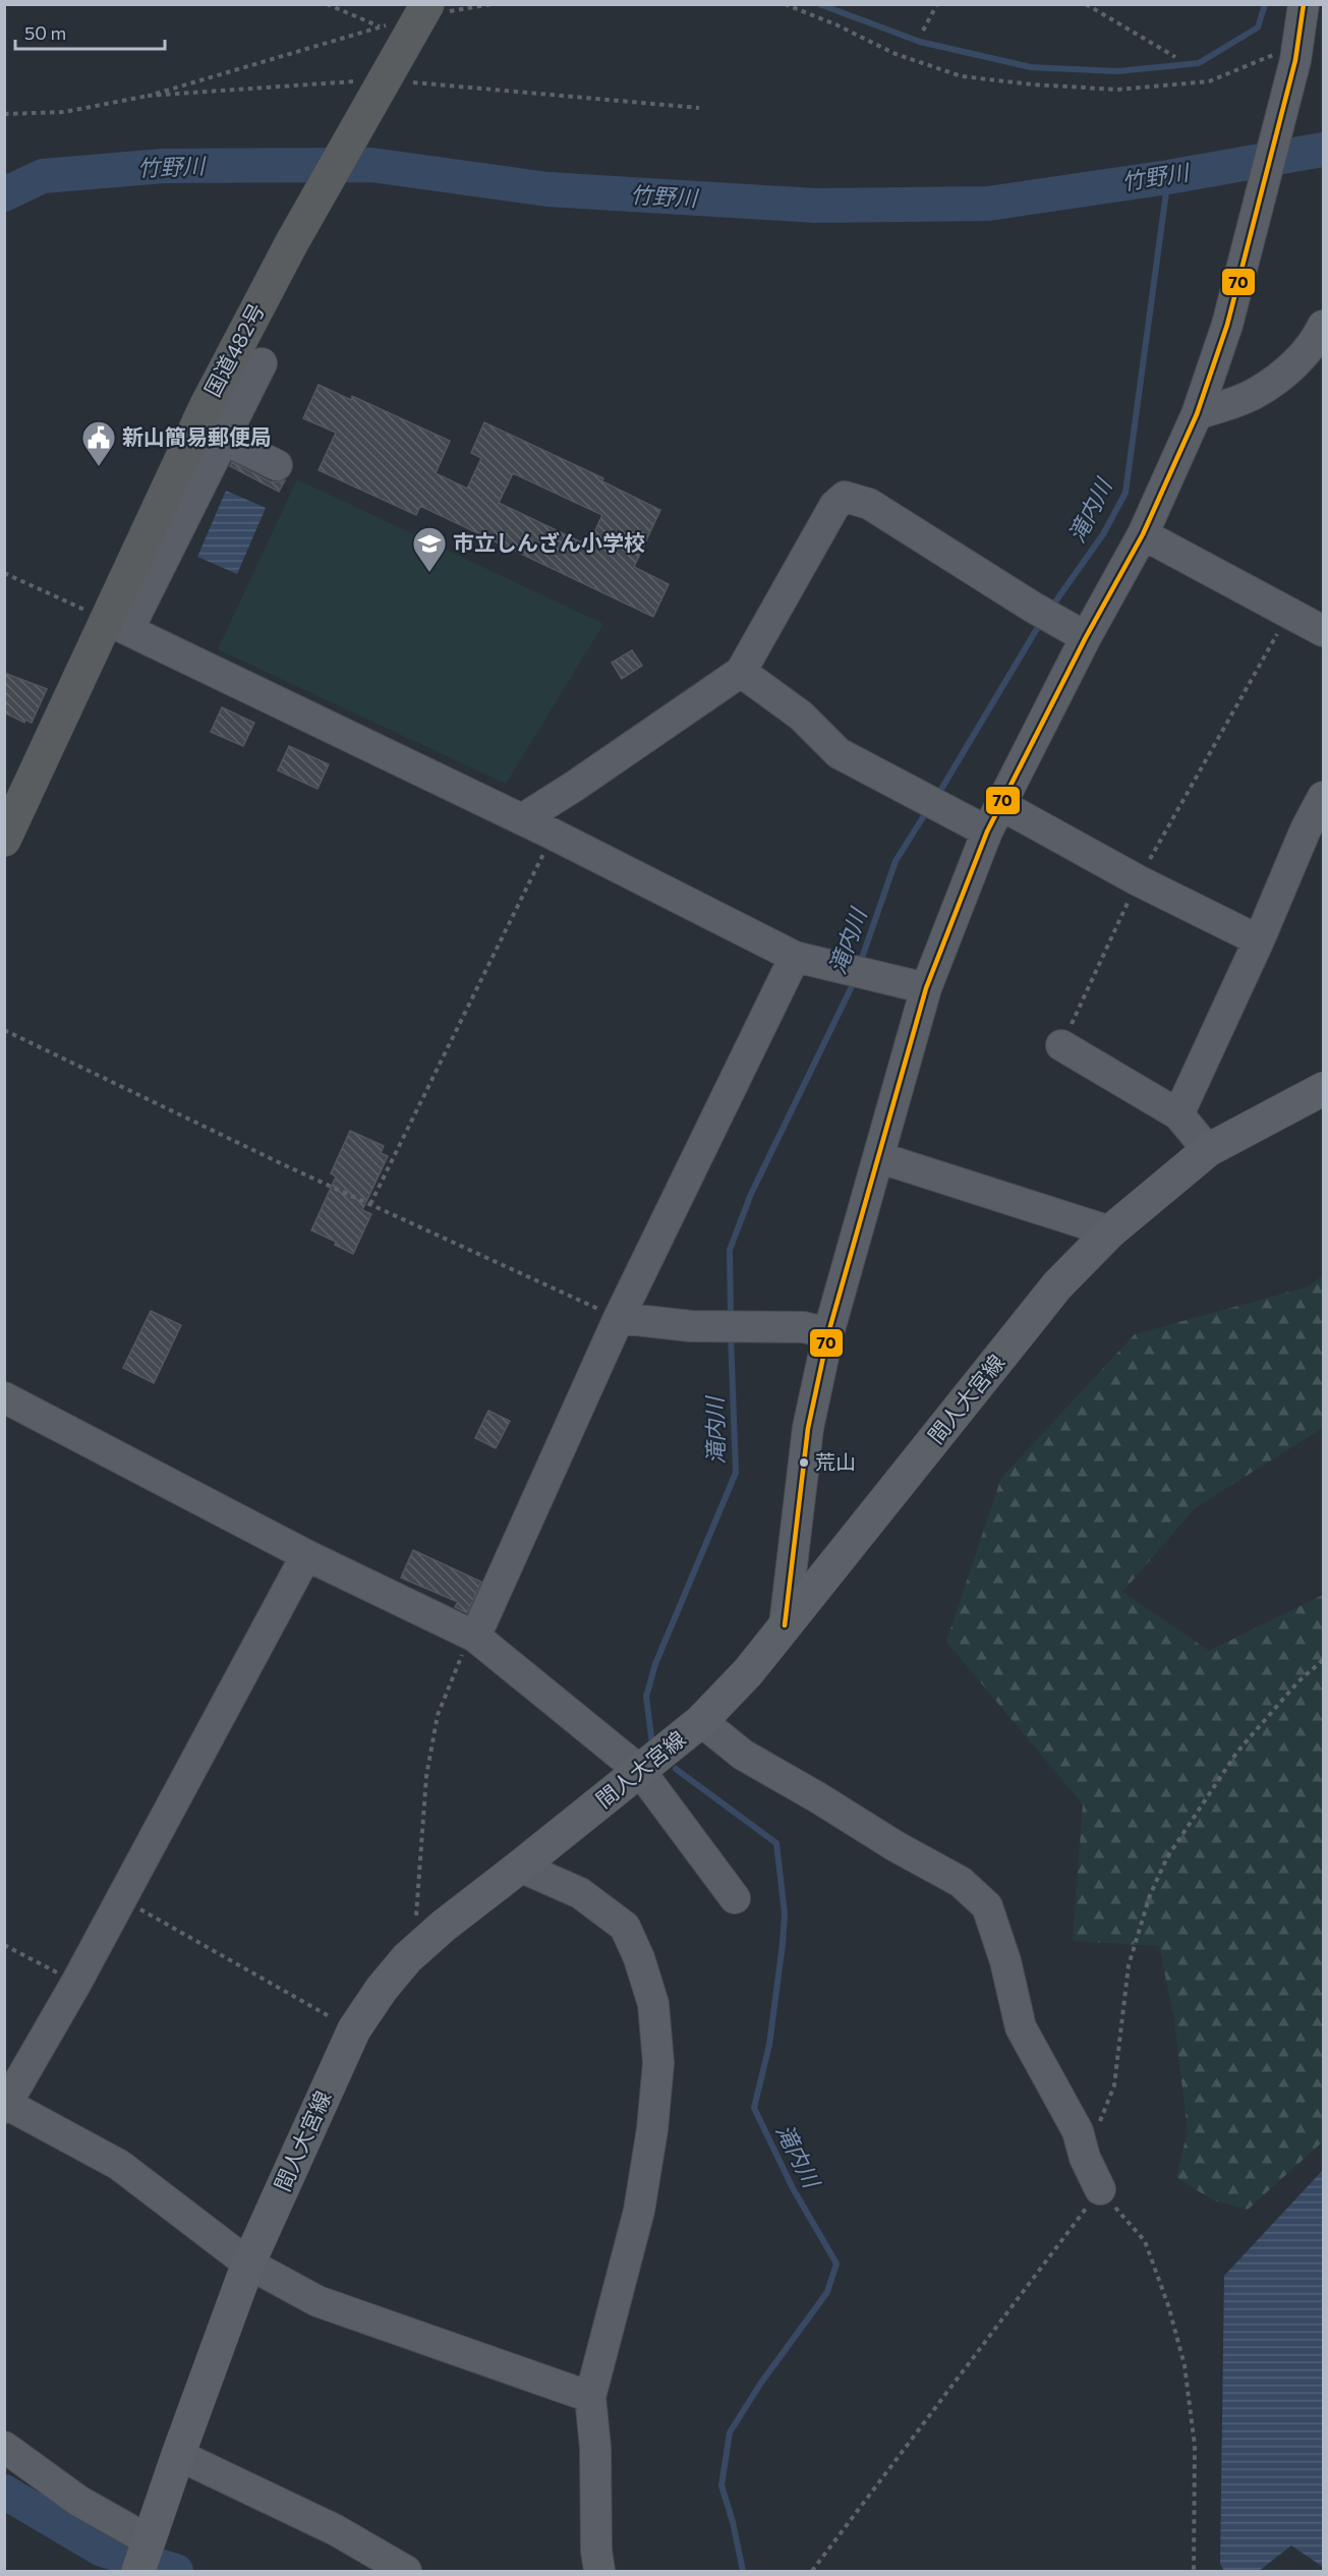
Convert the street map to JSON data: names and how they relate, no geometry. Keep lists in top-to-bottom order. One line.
{"streets":{"highway":["国道482号"],"main road":["間人大宮線"]},"water":["竹野川","滝内川"],"places":{"public building":["新山簡易郵便局"],"school or university":["市立しんざん小学校"],"other":["荒山"]},"lines":["transit line 70"],"scale_bar":"50 m"}
